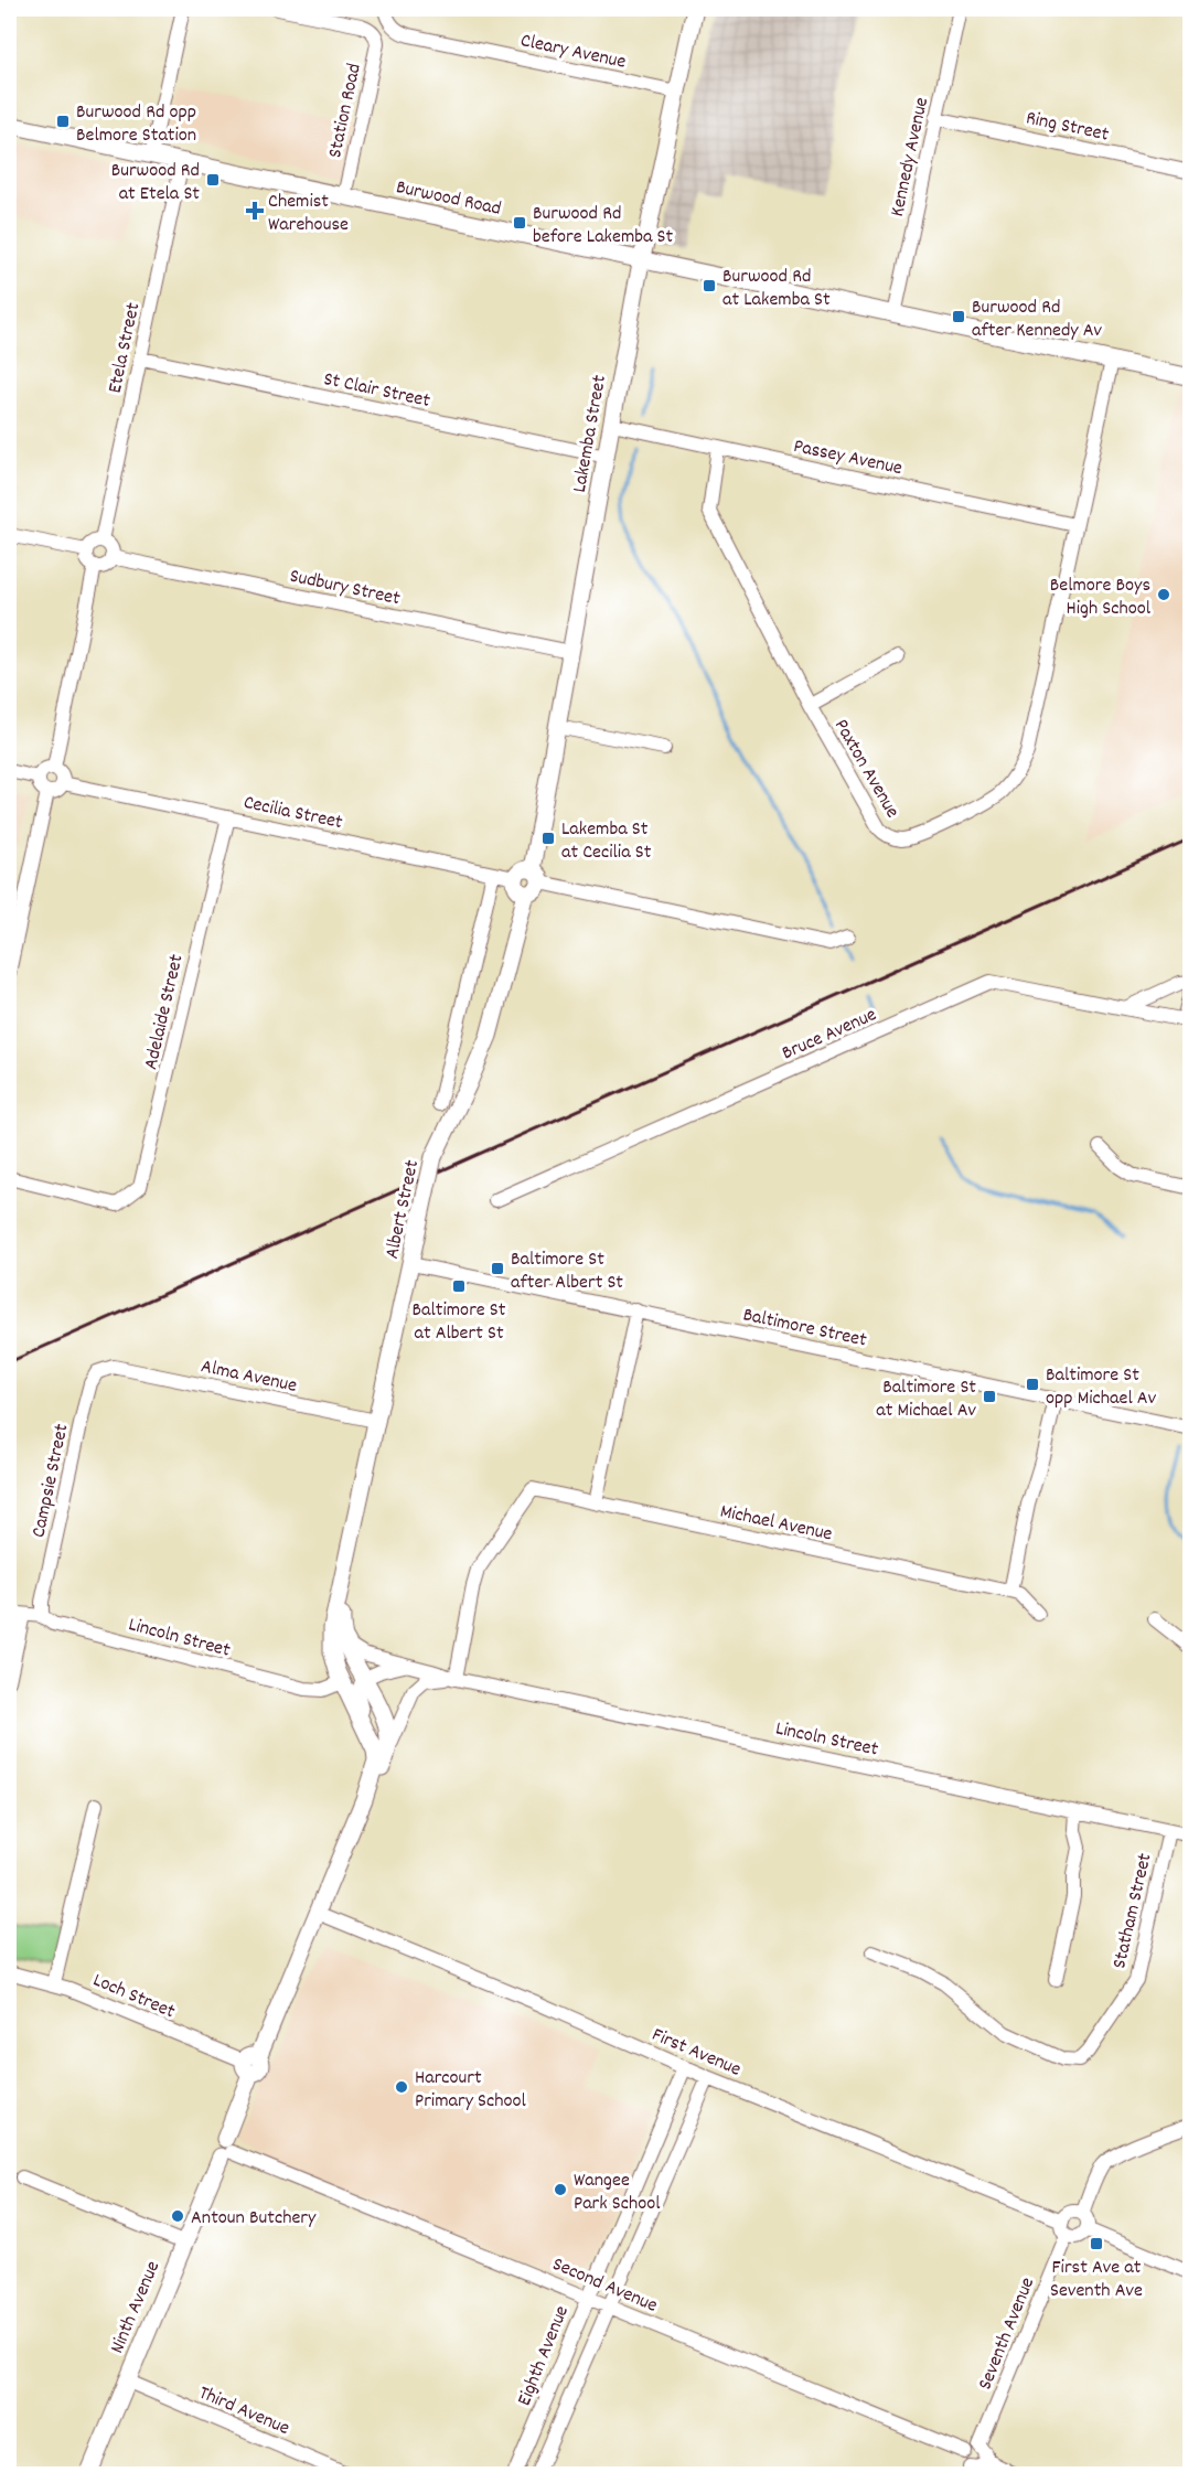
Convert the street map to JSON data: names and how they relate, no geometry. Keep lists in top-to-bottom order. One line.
{"streets":{"main road":["Burwood Road","Lakemba Street","Albert Street","Ninth Avenue"],"street":["Cleary Avenue","Station Road","Ring Street","Kennedy Avenue","Etela Street","St Clair Street","Passey Avenue","Sudbury Street","Paxton Avenue","Cecilia Street","Adelaide Street","Bruce Avenue","Baltimore Street","Alma Avenue","Campsie Street","Michael Avenue","Lincoln Street","Statham Street","Loch Street","First Avenue","Second Avenue","Seventh Avenue","Eighth Avenue","Third Avenue"]},"crossings":[["Cleary Avenue","Lakemba Street"],["Station Road","Burwood Road"],["Ring Street","Kennedy Avenue"],["Kennedy Avenue","Burwood Road"],["Burwood Road","Etela Street"],["Burwood Road","Lakemba Street"],["Burwood Road","Paxton Avenue"],["Etela Street","St Clair Street"],["Etela Street","Sudbury Street"],["St Clair Street","Lakemba Street"],["Lakemba Street","Passey Avenue"],["Lakemba Street","Sudbury Street"],["Lakemba Street","Cecilia Street"],["Lakemba Street","Albert Street"],["Passey Avenue","Paxton Avenue"],["Cecilia Street","Adelaide Street"],["Cecilia Street","Albert Street"],["Albert Street","Baltimore Street"],["Albert Street","Alma Avenue"],["Albert Street","Lincoln Street"],["Albert Street","Ninth Avenue"],["Alma Avenue","Campsie Street"],["Campsie Street","Lincoln Street"],["Michael Avenue","Lincoln Street"],["Lincoln Street","Statham Street"],["Loch Street","Ninth Avenue"],["First Avenue","Ninth Avenue"],["First Avenue","Seventh Avenue"],["First Avenue","Eighth Avenue"],["Second Avenue","Ninth Avenue"],["Second Avenue","Seventh Avenue"],["Second Avenue","Eighth Avenue"],["Ninth Avenue","Third Avenue"]],"places":{"transit":["Burwood Rd opp Belmore Station","Burwood Rd at Etela St","Burwood Rd before Lakemba St","Burwood Rd at Lakemba St","Burwood Rd after Kennedy Av","Lakemba St at Cecilia St","Baltimore St after Albert St","Baltimore St at Albert St","Baltimore St opp Michael Av","Baltimore St at Michael Av","First Ave at Seventh Ave"],"health":["Chemist Warehouse"],"other":["Belmore Boys High School","Harcourt Primary School","Wangee Park School","Antoun Butchery"]}}
